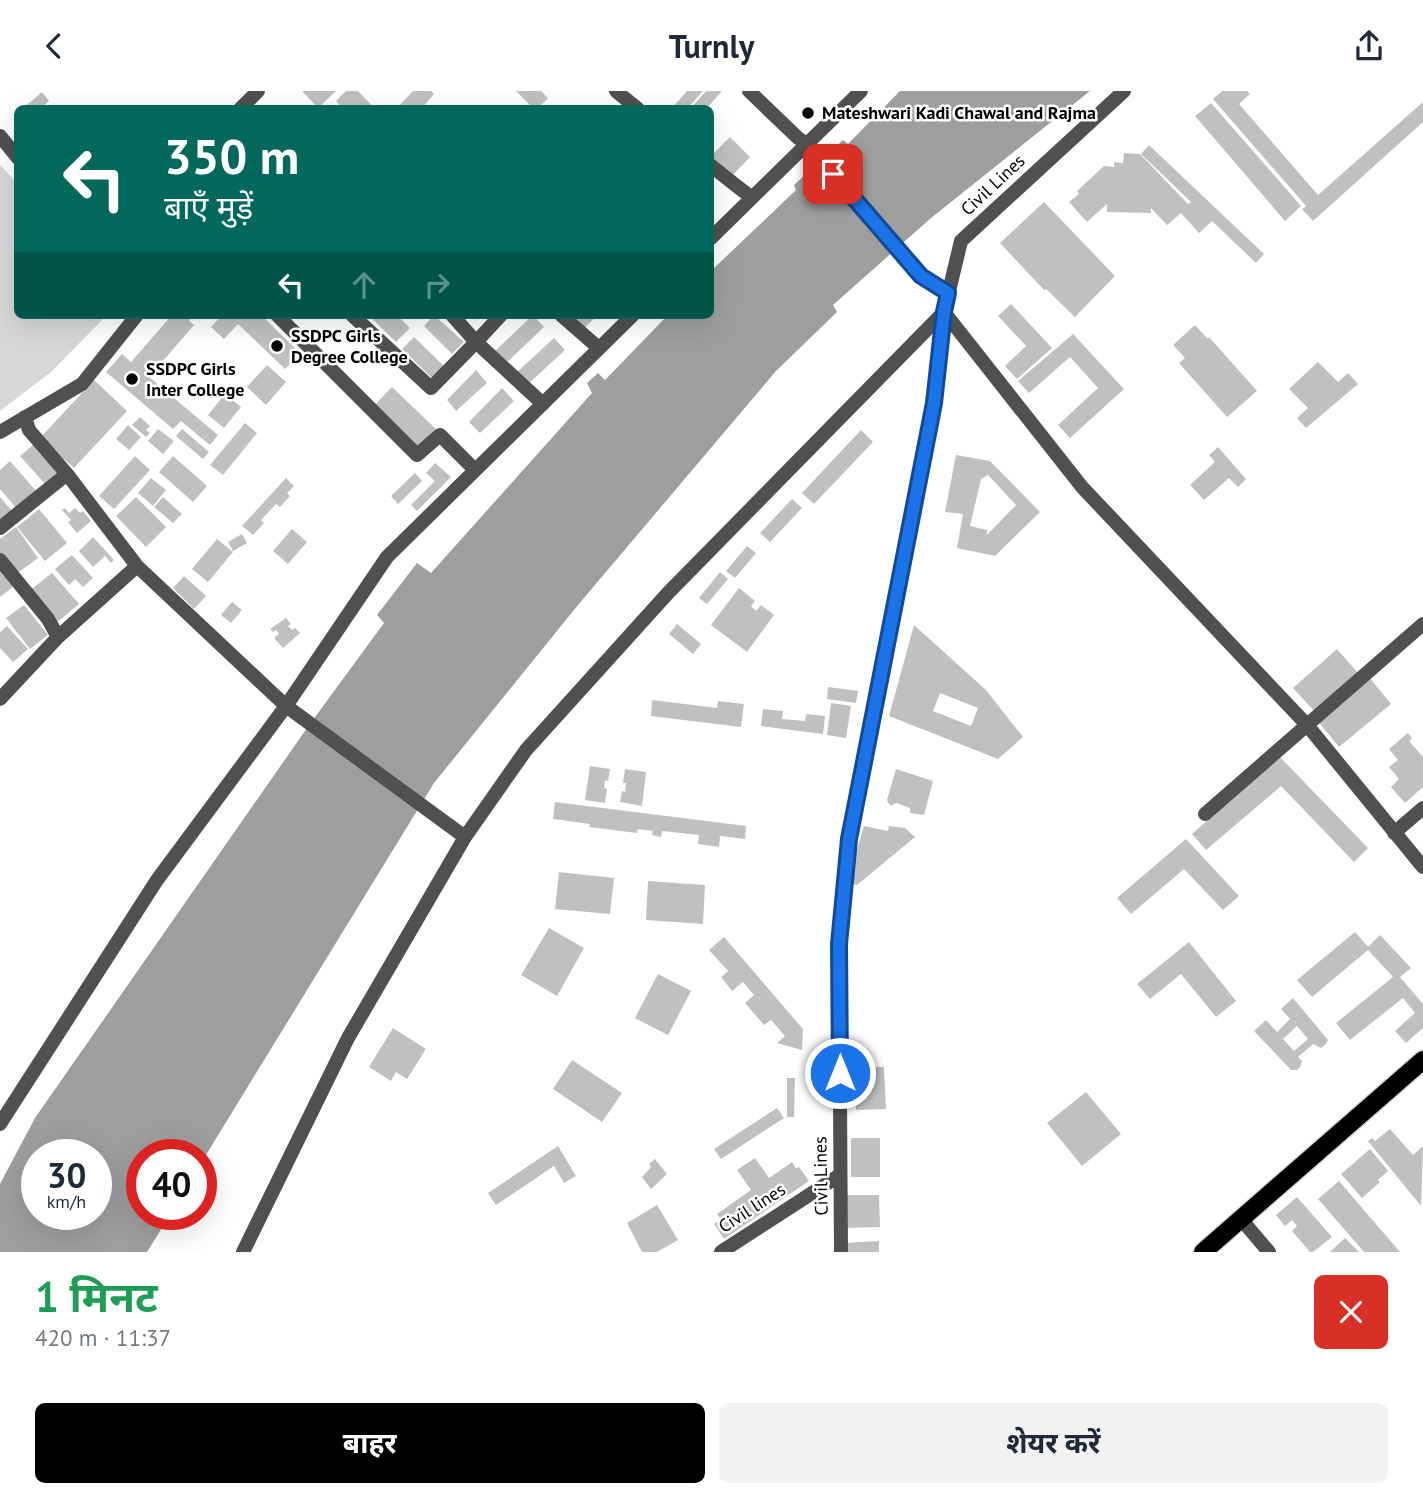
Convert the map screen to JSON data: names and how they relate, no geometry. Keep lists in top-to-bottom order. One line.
{"streets":{"street":["Civil Lines","Civil lines"]},"crossings":[["Civil Lines","Civil lines"]],"places":["Mateshwari Kadi Chawal and Rajma","SSDPC Girls Degree College","SSDPC Girls Inter College"],"page":{"header":"Turnly","turn":["350 m","बाएँ मुड़ें"],"speed":"30 km/h","limit":"40","heading":["1 मिनट","420 m · 11:37"],"buttons":["बाहर","शेयर करें"]}}
